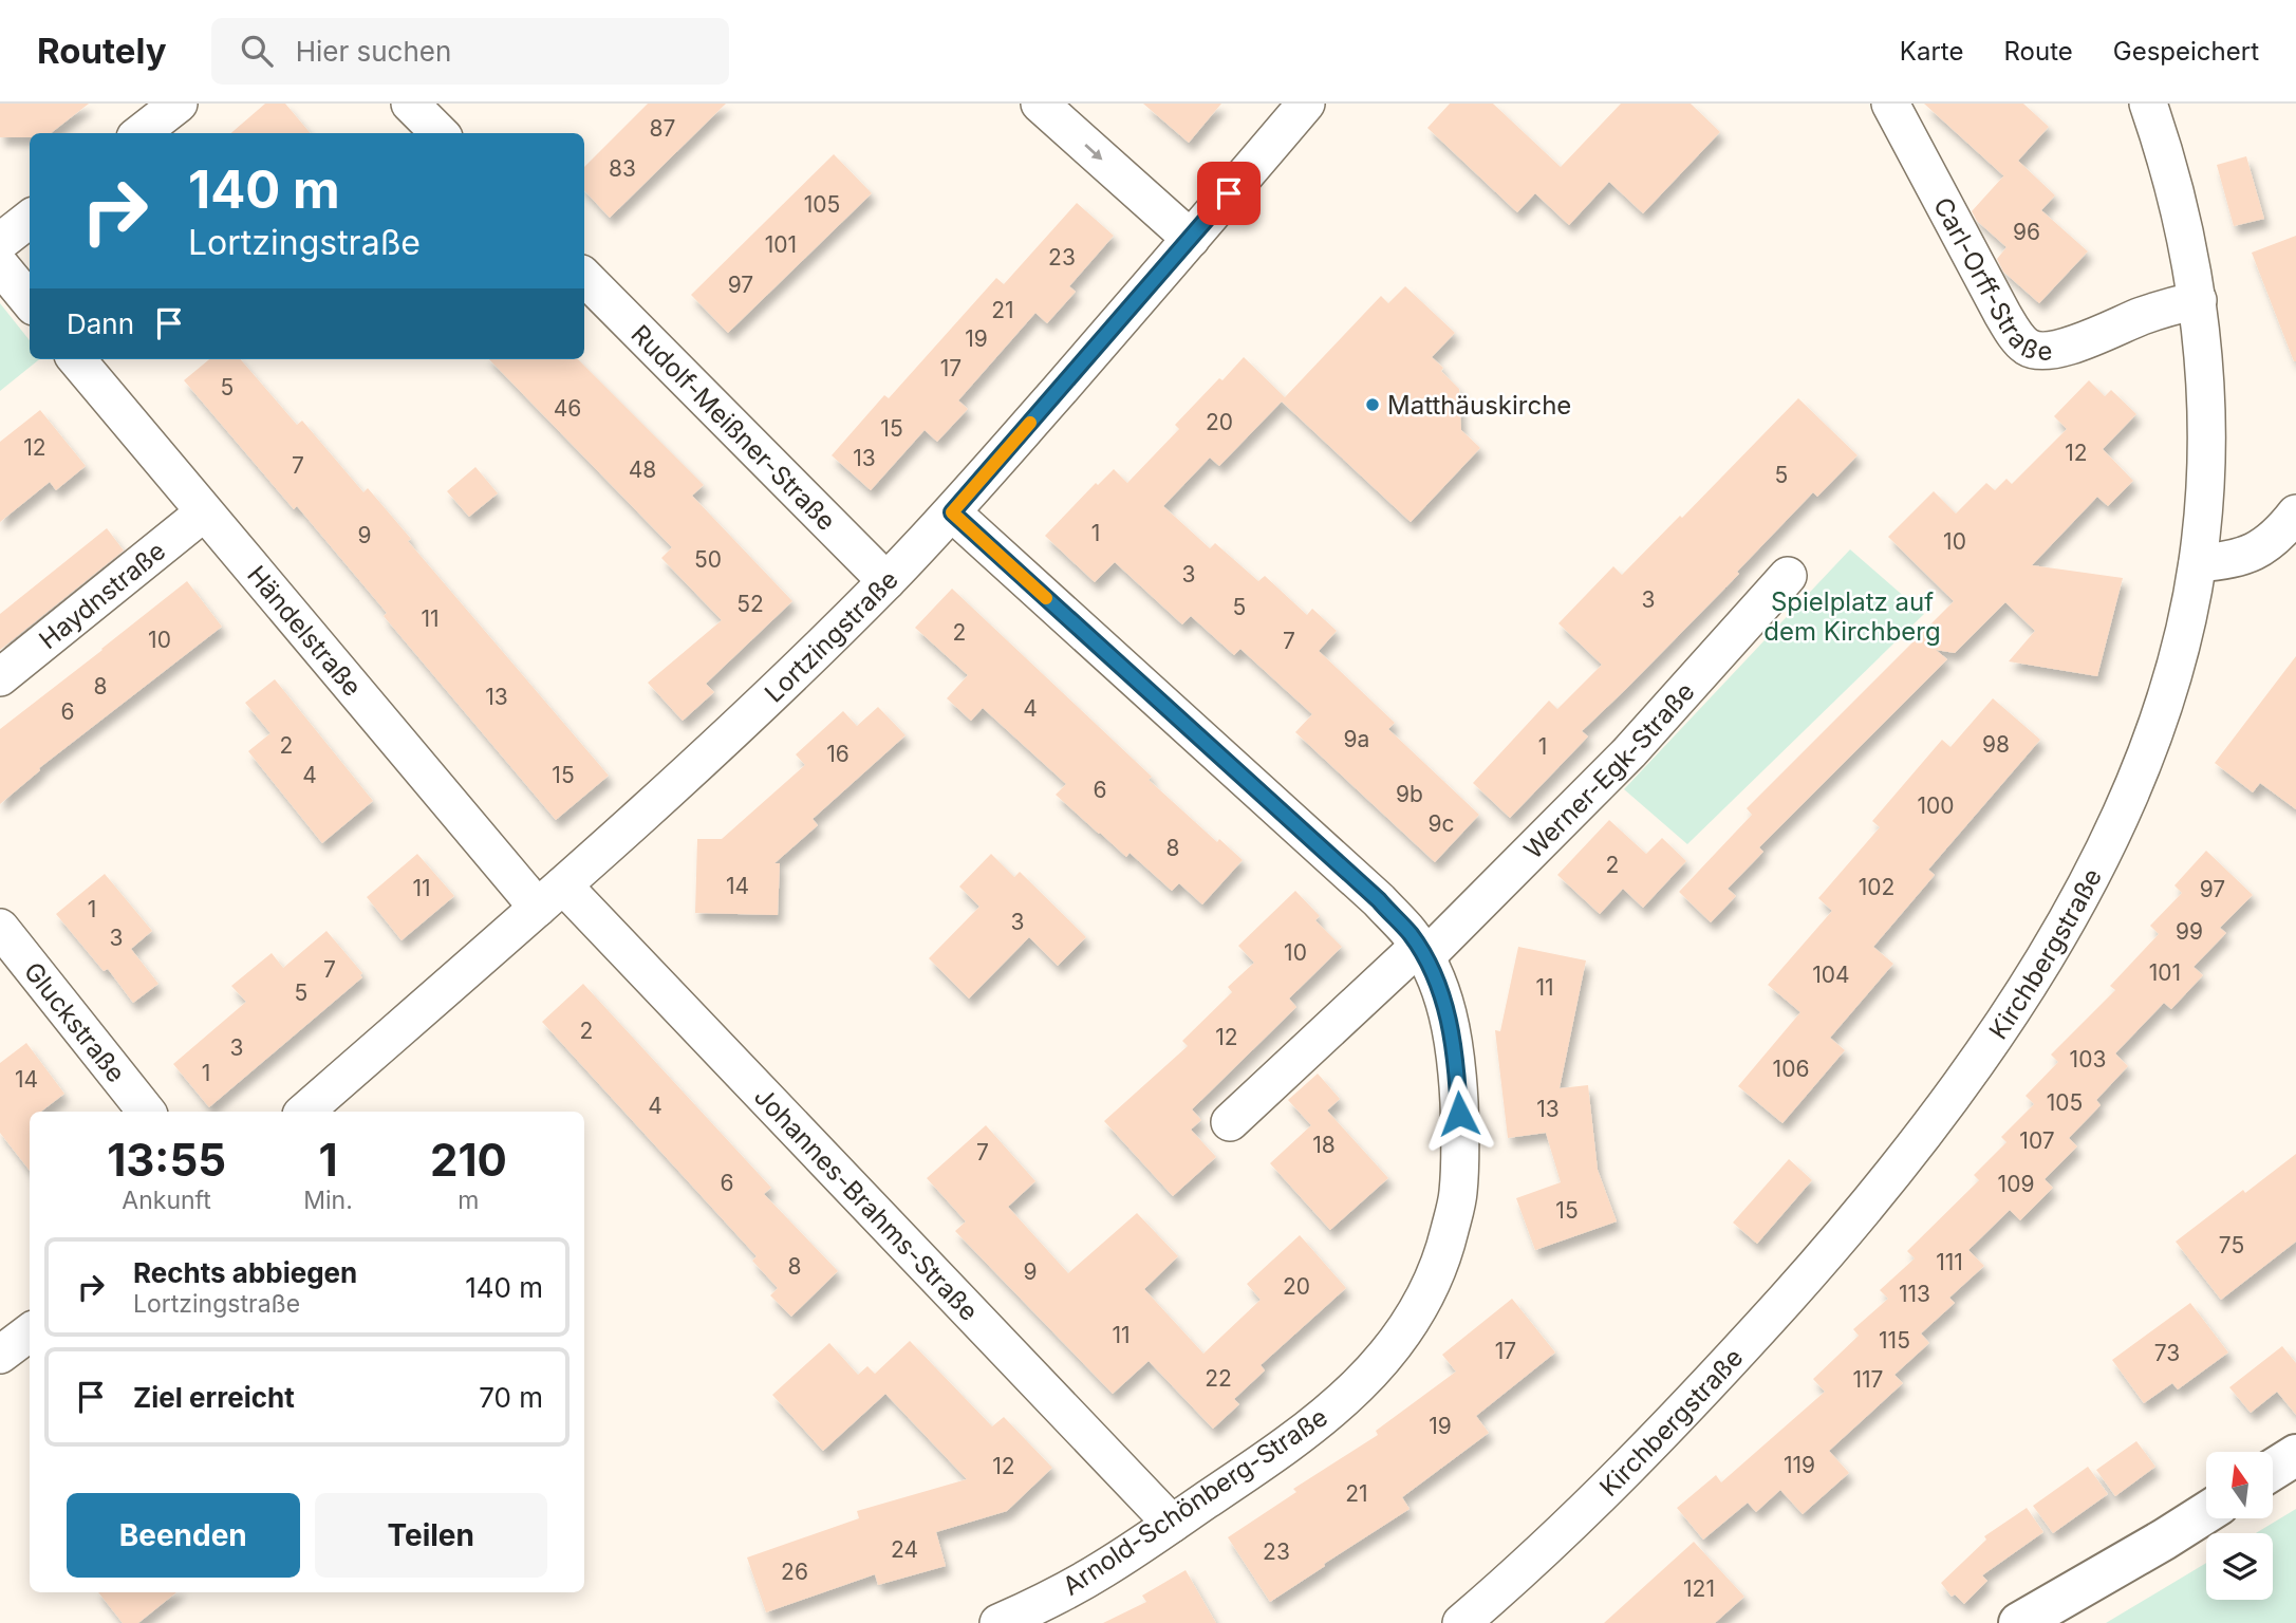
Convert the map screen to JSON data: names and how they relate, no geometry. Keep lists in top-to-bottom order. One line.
{"streets":{"street":["Carl-Orff-Straße","Rudolf-Meißner-Straße","Haydnstraße","Händelstraße","Lortzingstraße","Werner-Egk-Straße","Kirchbergstraße","Gluckstraße","Johannes-Brahms-Straße","Arnold-Schönberg-Straße"]},"crossings":[["Carl-Orff-Straße","Kirchbergstraße"],["Rudolf-Meißner-Straße","Lortzingstraße"],["Haydnstraße","Händelstraße"],["Händelstraße","Lortzingstraße"],["Händelstraße","Johannes-Brahms-Straße"],["Lortzingstraße","Johannes-Brahms-Straße"],["Lortzingstraße","Arnold-Schönberg-Straße"],["Werner-Egk-Straße","Arnold-Schönberg-Straße"],["Johannes-Brahms-Straße","Arnold-Schönberg-Straße"]],"parks":["Spielplatz auf dem Kirchberg"],"places":["Matthäuskirche"],"house_numbers":["87","83","105","96","101","23","97","21","19","17","5","46","20","15","12","12","13","7","48","5","1","9","10","50","3","3","52","5","11","2","10","7","8","13","4","6","9a","98","2","1","16","4","15","6","9b","100","9c","8","2","14","102","11","97","1","3","99","3","10","7","101","104","11","5","2","12","3","103","106","1","14","105","4","13","107","18","7","6","109","15","75","111","8","9","20","113","11","115","17","73","22","117","19","119","12","21","24","23","26","121"],"north":"top","page":{"header":"Routely","search":"Hier suchen","nav":["Karte","Route","Gespeichert"],"turn":["140 m","Lortzingstraße"],"then":"Dann","eta":["13:55","Ankunft","1","Min.","210","m"],"list":[{"name":"Rechts abbiegen","note":"Lortzingstraße","value":"140 m"},{"name":"Ziel erreicht","value":"70 m"}],"buttons":["Beenden","Teilen"]}}
